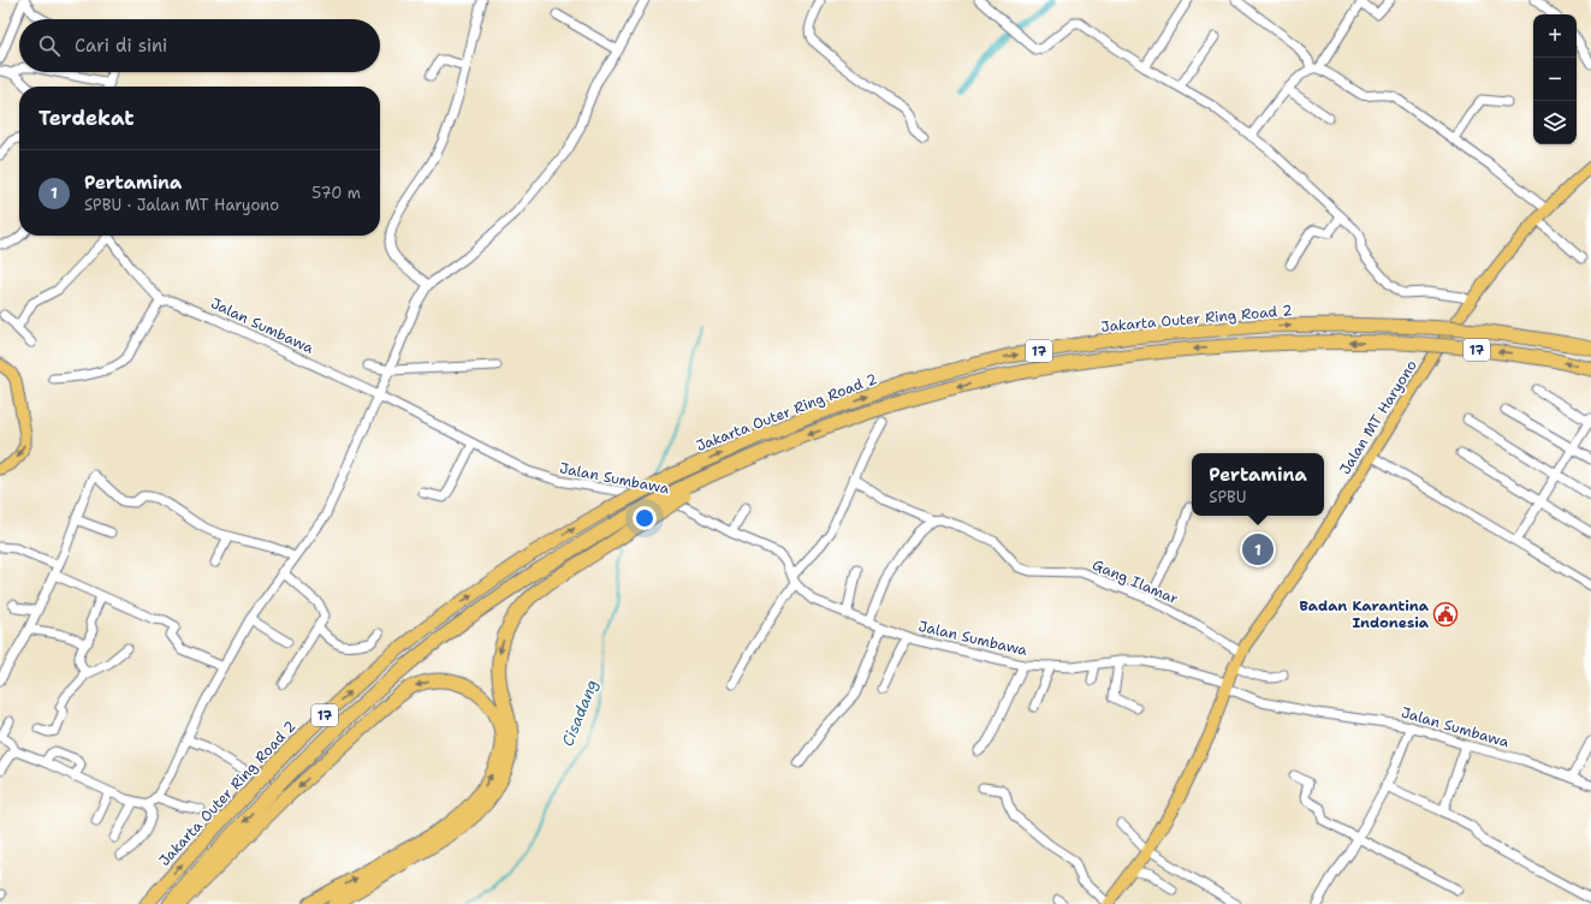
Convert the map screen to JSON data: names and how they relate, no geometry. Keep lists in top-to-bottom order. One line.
{"streets":{"highway":["Jakarta Outer Ring Road 2","17"],"main road":["Jalan MT Haryono"],"street":["Jalan Sumbawa","Gang Ilamar"]},"crossings":[["Jalan Sumbawa","Jalan MT Haryono"],["Jalan MT Haryono","Gang Ilamar"]],"water":["Cisadang"],"places":{"public building":["Badan Karantina Indonesia"]},"page":{"map_buttons":["+","−"],"search":"Cari di sini","heading":"Terdekat","list":[{"mark":"1","name":"Pertamina","note":"SPBU · Jalan MT Haryono","value":"570 m"}],"popup":["Pertamina","SPBU"],"pins":"1"}}
